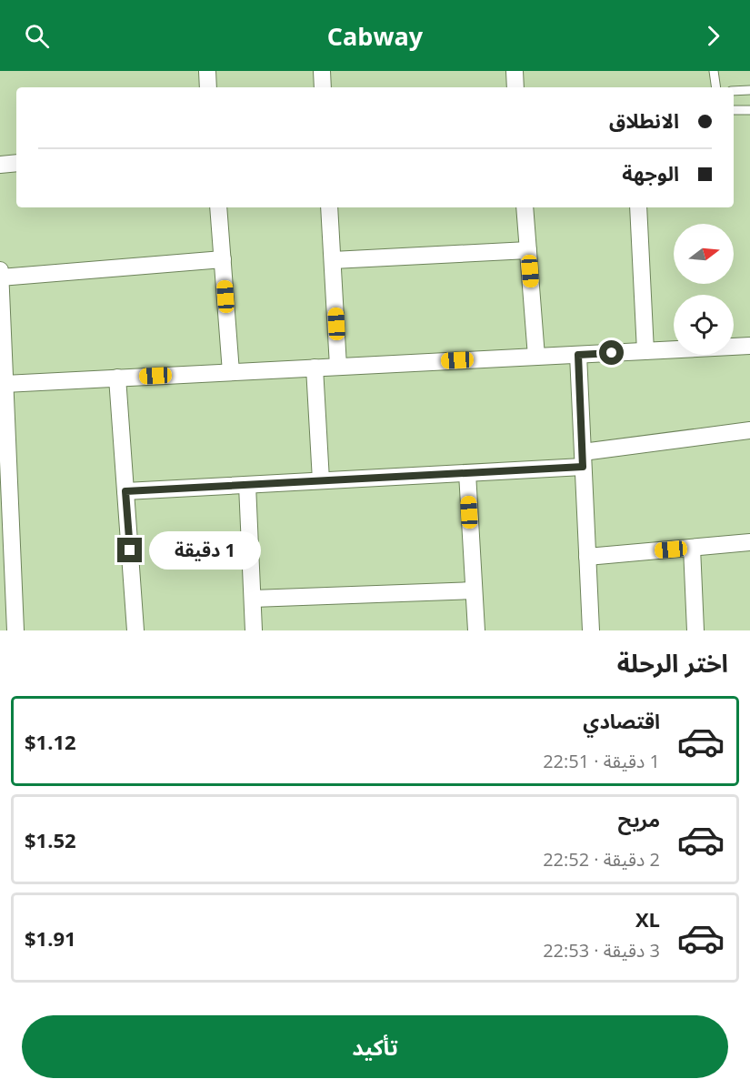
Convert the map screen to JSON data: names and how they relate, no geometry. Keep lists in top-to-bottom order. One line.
{"north":"right","page":{"header":"Cabway","banner":["الانطلاق","الوجهة"],"bubble":"1 دقيقة","heading":"اختر الرحلة","list":[{"name":"اقتصادي","note":"1 دقيقة · 22:51","value":"$1.12"},{"name":"مريح","note":"2 دقيقة · 22:52","value":"$1.52"},{"name":"XL","note":"3 دقيقة · 22:53","value":"$1.91"}],"buttons":"تأكيد"}}
